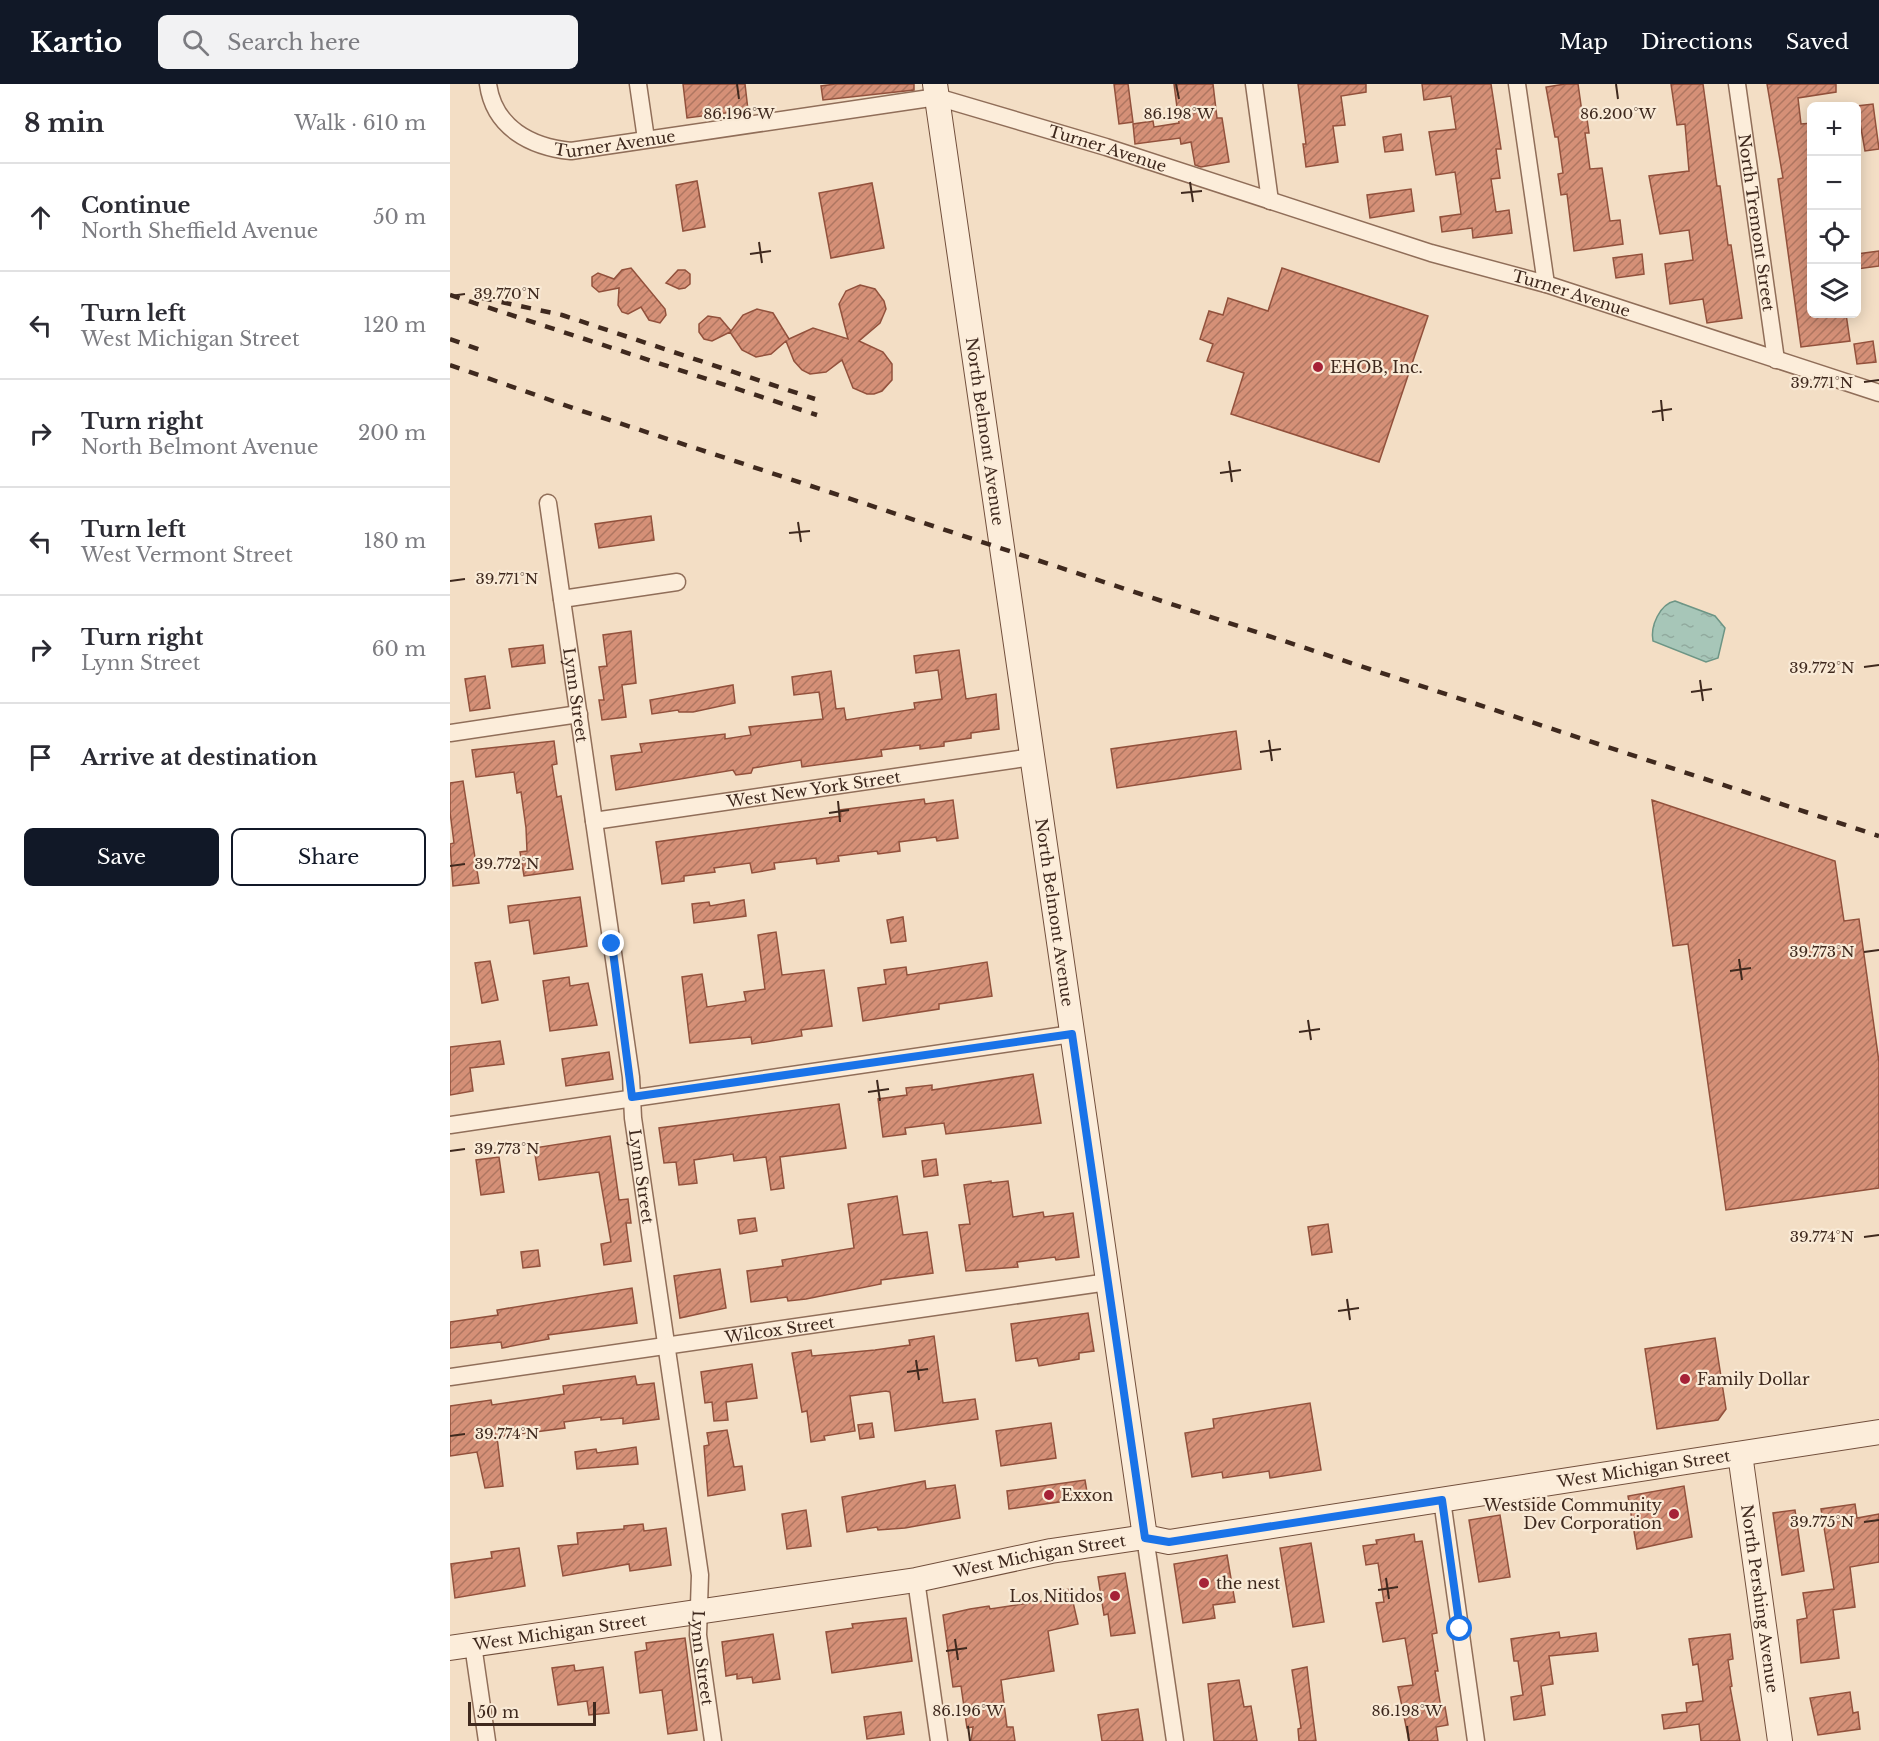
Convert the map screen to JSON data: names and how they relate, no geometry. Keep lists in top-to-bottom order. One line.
{"streets":{"main road":["North Belmont Avenue","West Michigan Street","North Pershing Avenue"],"street":["Turner Avenue","North Tremont Street","Lynn Street","West New York Street","Wilcox Street"]},"crossings":[["Turner Avenue","North Tremont Street"],["Turner Avenue","North Belmont Avenue"],["North Belmont Avenue","West New York Street"],["North Belmont Avenue","Wilcox Street"],["North Belmont Avenue","West Michigan Street"],["Lynn Street","West New York Street"],["Lynn Street","Wilcox Street"],["Lynn Street","West Michigan Street"],["West Michigan Street","North Pershing Avenue"]],"places":["EHOB, Inc.","Family Dollar","Exxon","Westside Community Dev Corporation","the nest","Los Nitidos"],"scale_bar":"50 m","page":{"header":"Kartio","search":"Search here","nav":["Map","Directions","Saved"],"heading":["8 min","Walk · 610 m"],"map_buttons":["+","−"],"list":[["Continue","North Sheffield Avenue","50 m"],["Turn left","West Michigan Street","120 m"],["Turn right","North Belmont Avenue","200 m"],["Turn left","West Vermont Street","180 m"],["Turn right","Lynn Street","60 m"],"Arrive at destination"],"buttons":["Save","Share"],"scale":"50 m"},"coordinates":["86.196°W","86.198°W","86.200°W","39.770°N","39.771°N","39.772°N","39.773°N","39.774°N","39.775°N"]}
